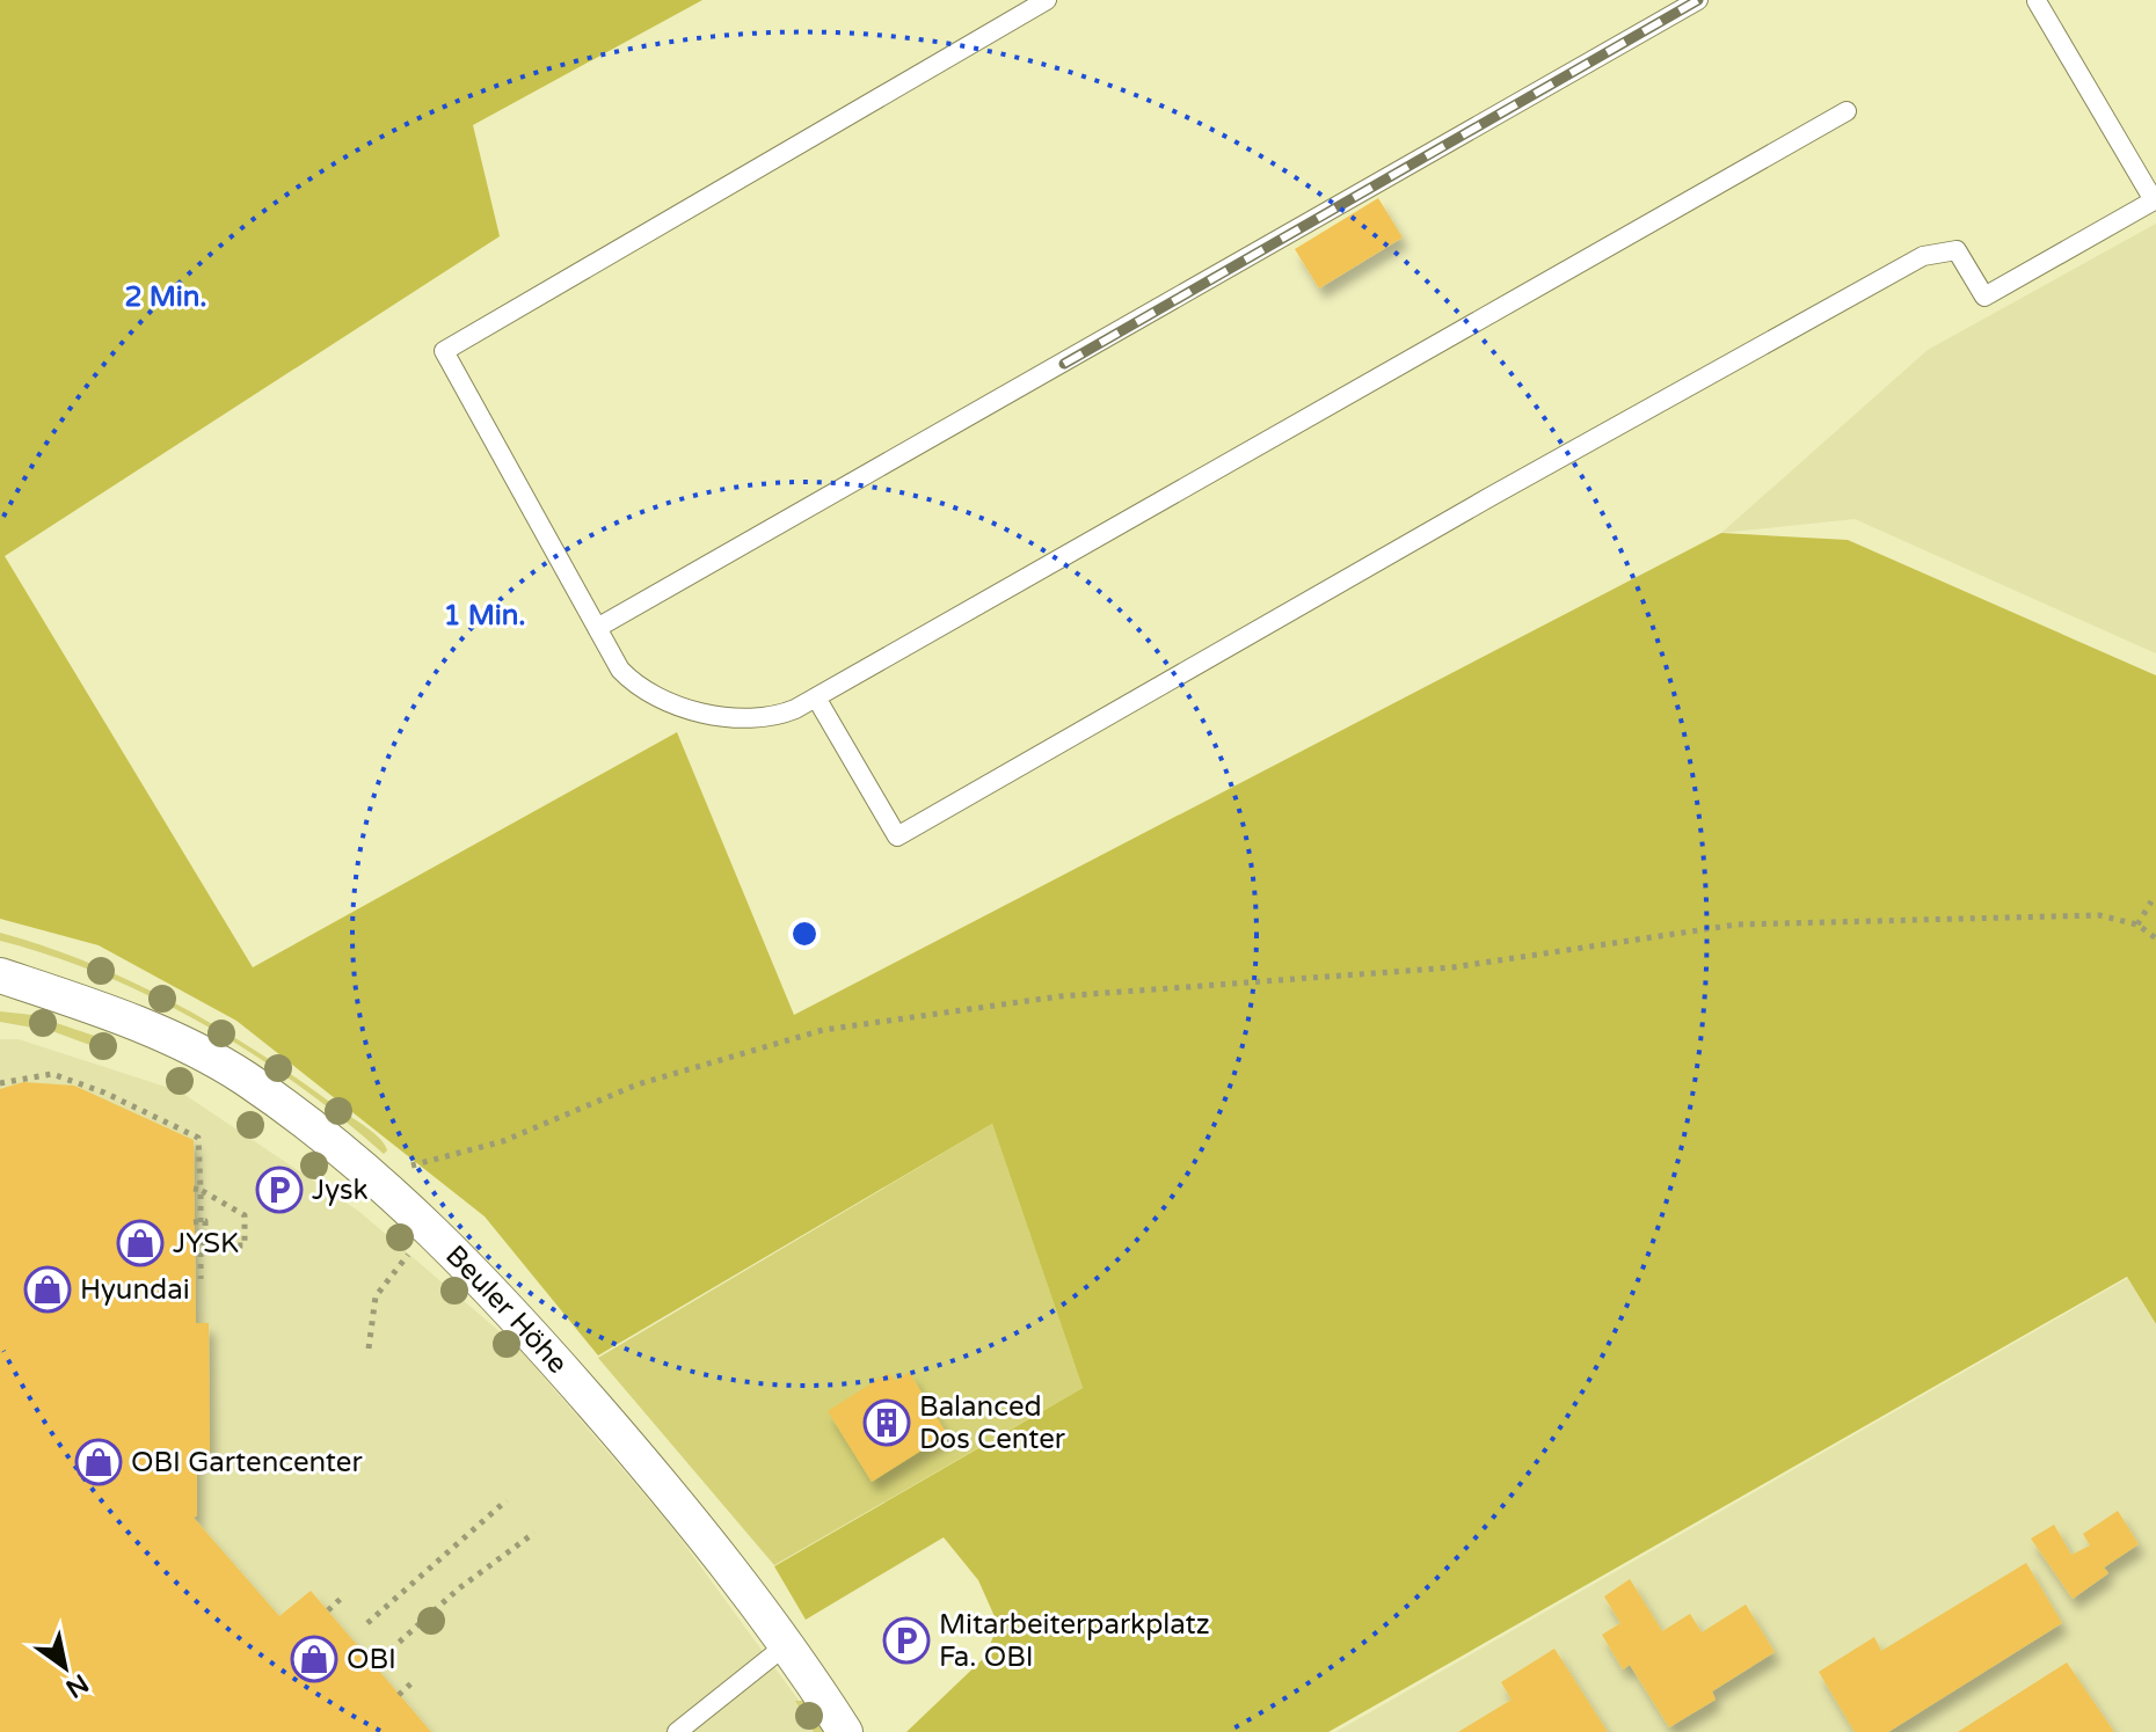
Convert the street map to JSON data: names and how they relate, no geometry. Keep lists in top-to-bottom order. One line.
{"streets":{"street":["Beuler Höhe"]},"places":{"parking":["Jysk","Mitarbeiterparkplatz Fa. OBI"],"shop":["JYSK","Hyundai","OBI Gartencenter","OBI"],"building":["Balanced Dos Center"]},"north":"bottom right","rings":["2 Min.","1 Min."]}
